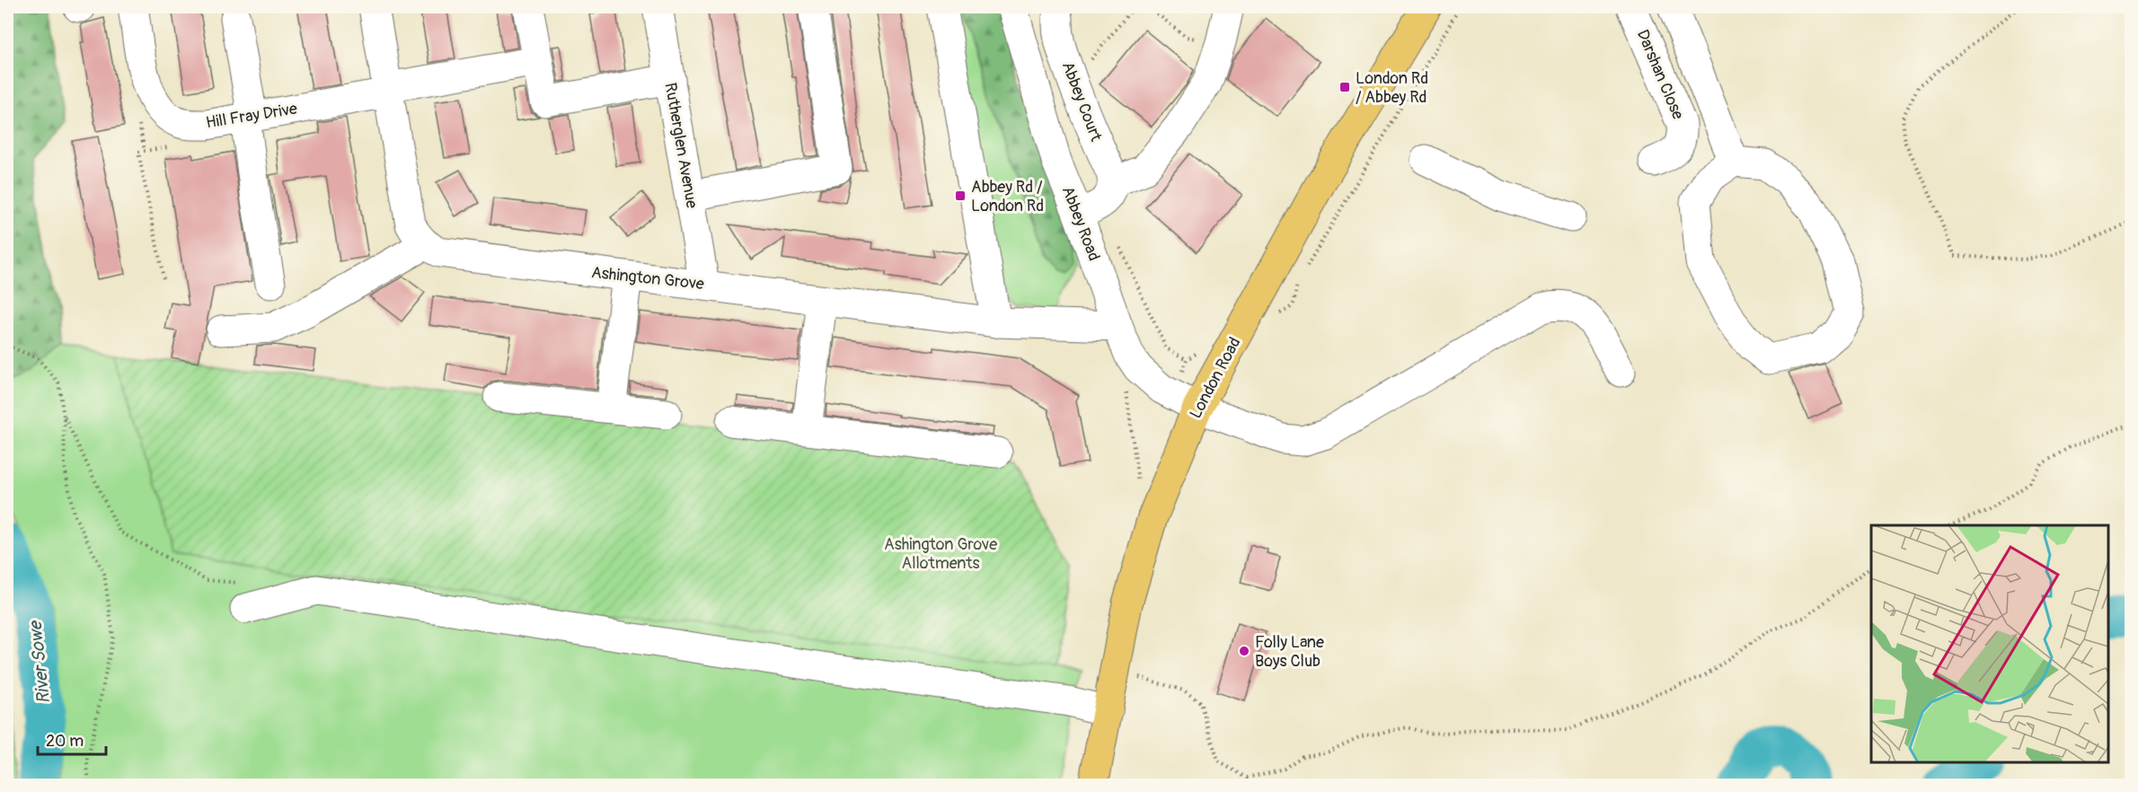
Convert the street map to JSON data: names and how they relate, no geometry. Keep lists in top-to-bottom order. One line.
{"streets":{"main road":["London Road"],"street":["Darshan Close","Abbey Court","Hill Fray Drive","Rutherglen Avenue","Abbey Road","Ashington Grove"]},"crossings":[["Rutherglen Avenue","Ashington Grove"],["Abbey Road","Ashington Grove"],["Abbey Road","London Road"]],"water":["River Sowe"],"parks":["Ashington Grove Allotments"],"places":{"transit":["London Rd / Abbey Rd","Abbey Rd / London Rd"],"other":["Folly Lane Boys Club"]},"scale_bar":"20 m"}
